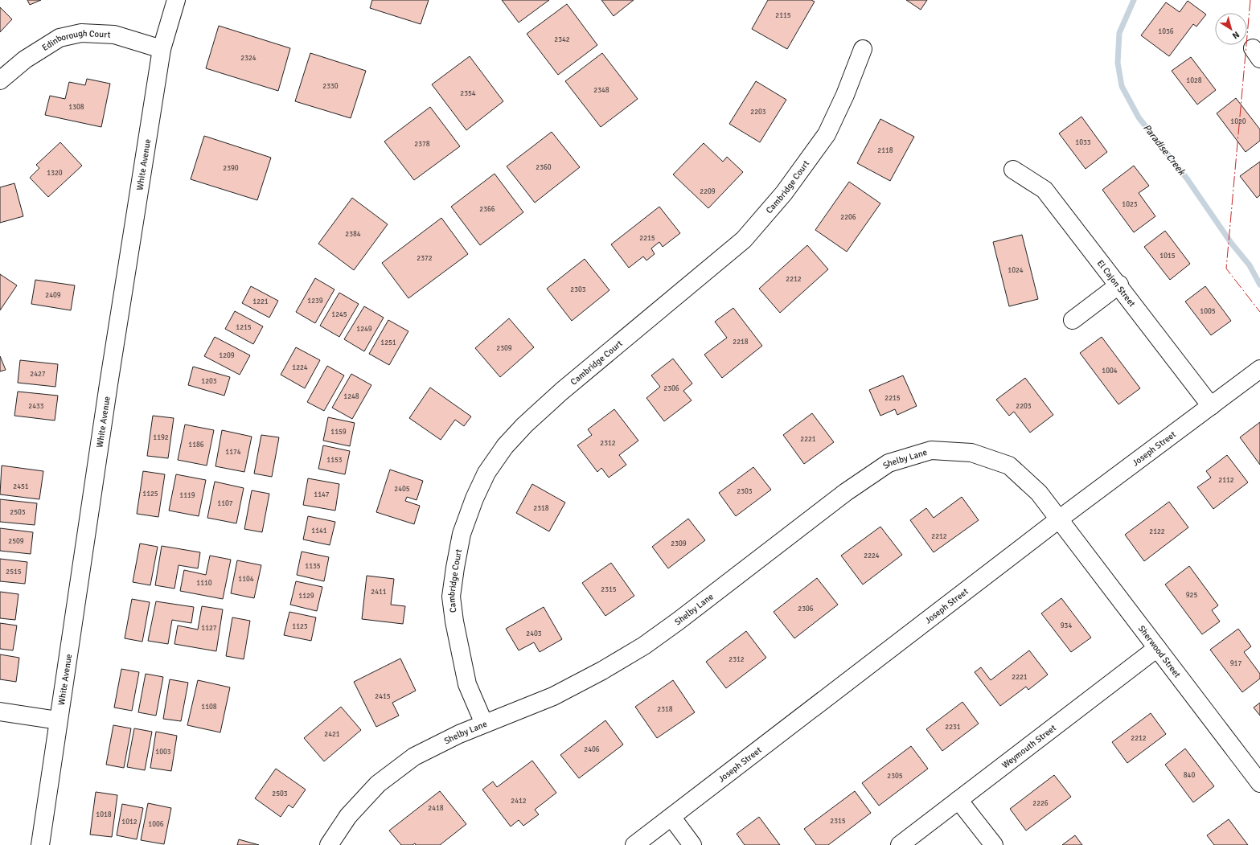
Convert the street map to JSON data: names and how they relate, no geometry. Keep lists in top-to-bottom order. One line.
{"streets":{"street":["Edinborough Court","White Avenue","Cambridge Court","El Cajon Street","Joseph Street","Shelby Lane","Sherwood Street","Weymouth Street"]},"crossings":[["Edinborough Court","White Avenue"],["Cambridge Court","Shelby Lane"],["El Cajon Street","Joseph Street"],["Joseph Street","Shelby Lane"],["Joseph Street","Sherwood Street"],["Shelby Lane","Sherwood Street"],["Sherwood Street","Weymouth Street"]],"water":["Paradise Creek"],"house_numbers":["2115","1036","2342","2324","1028","2330","2348","2354","1308","2203","1020","1033","2378","2118","2360","2390","1320","2209","1023","2366","2206","2384","2215","1015","2372","1024","2212","2303","2409","1239","1221","1005","1245","1215","1249","2218","1251","2309","1209","1224","1004","2427","1203","2306","1248","2215","2433","2203","1159","1192","2221","2312","1186","1174","1153","2112","2451","2405","2303","1125","1147","1119","1107","2318","2503","1141","2122","2212","2509","2309","2224","1135","2515","1104","1110","2315","2411","925","1129","2306","934","1123","1127","2403","2312","917","2221","2415","1108","2318","2231","2421","2212","2406","1003","840","2305","2503","2412","2226","2418","1018","2315","1012","1006"],"north":"bottom right"}
